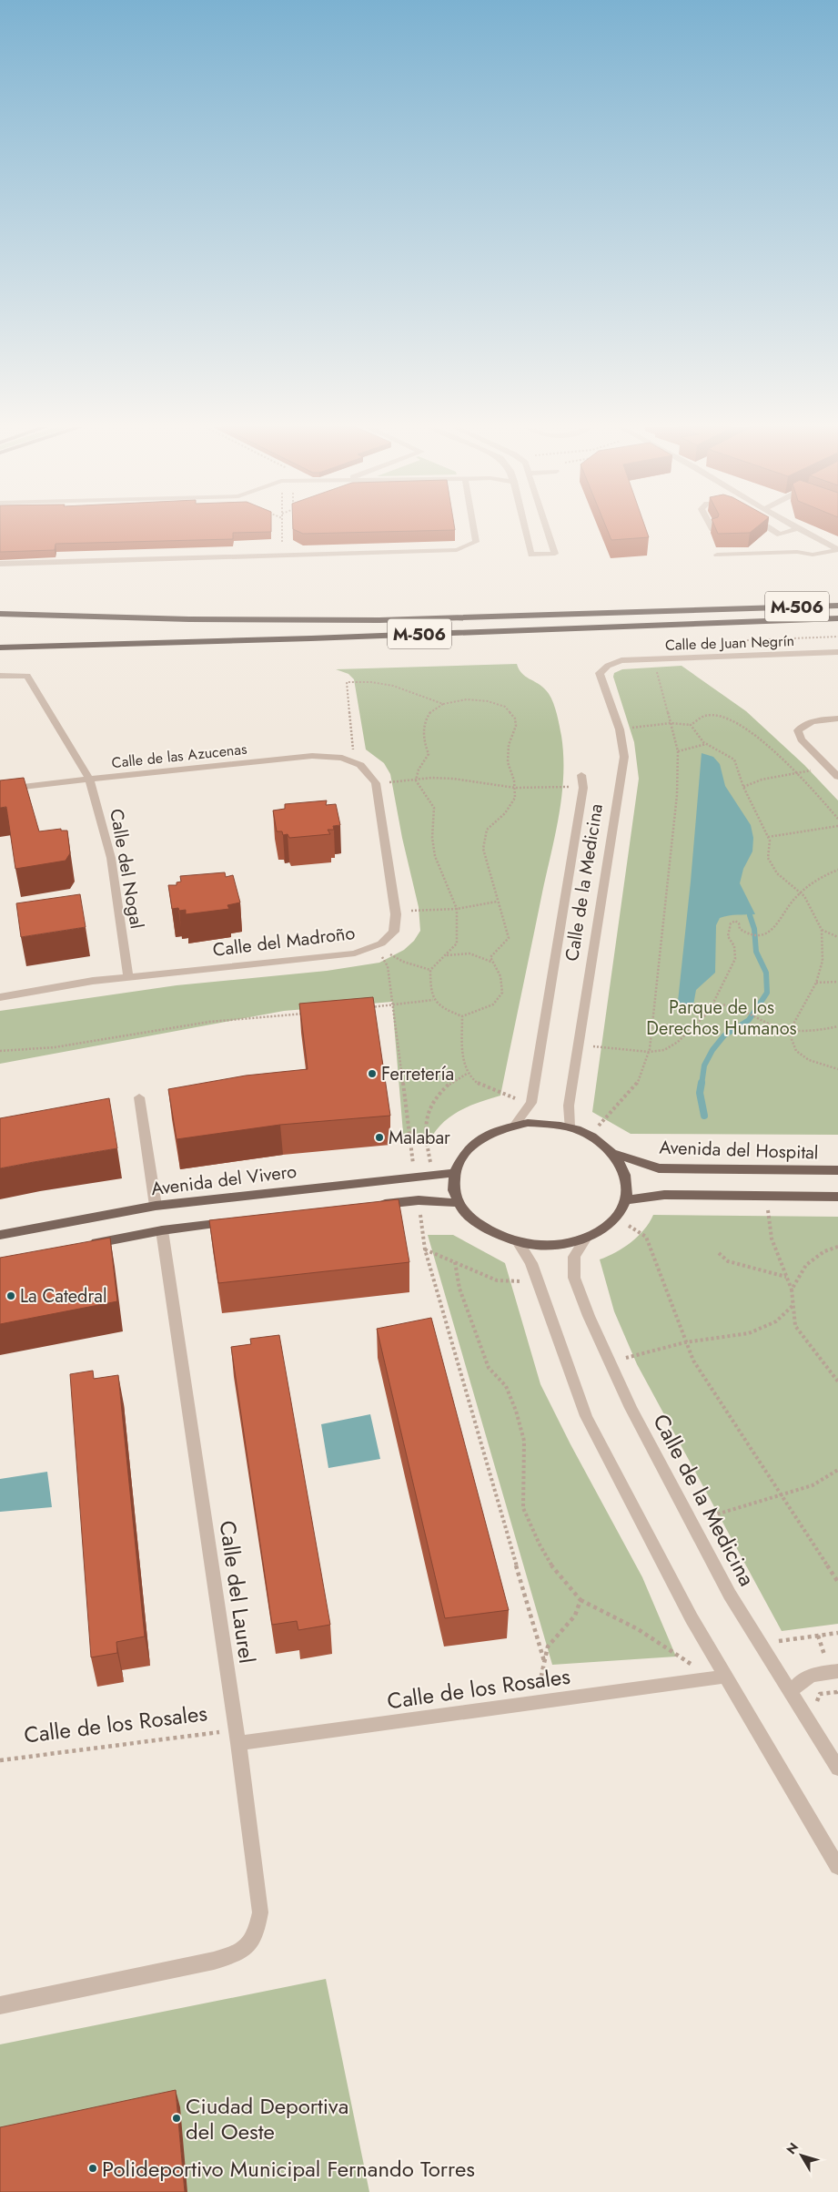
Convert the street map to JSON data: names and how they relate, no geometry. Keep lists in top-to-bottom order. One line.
{"streets":{"highway":["M-506"],"main road":["Avenida del Hospital","Avenida del Vivero"],"street":["Calle de Juan Negrín","Calle de las Azucenas","Calle del Nogal","Calle de la Medicina","Calle del Madroño","Calle del Laurel","Calle de los Rosales"]},"crossings":[["Calle de Juan Negrín","Calle de la Medicina"],["Calle de las Azucenas","Calle del Nogal"],["Calle del Nogal","Calle del Madroño"],["Calle de la Medicina","Avenida del Hospital"],["Calle de la Medicina","Avenida del Vivero"],["Avenida del Hospital","Avenida del Vivero"],["Calle del Laurel","Calle de los Rosales"]],"parks":["Parque de los Derechos Humanos"],"places":["Ferretería","Malabar","La Catedral","Ciudad Deportiva del Oeste","Polideportivo Municipal Fernando Torres"],"north":"top left"}
